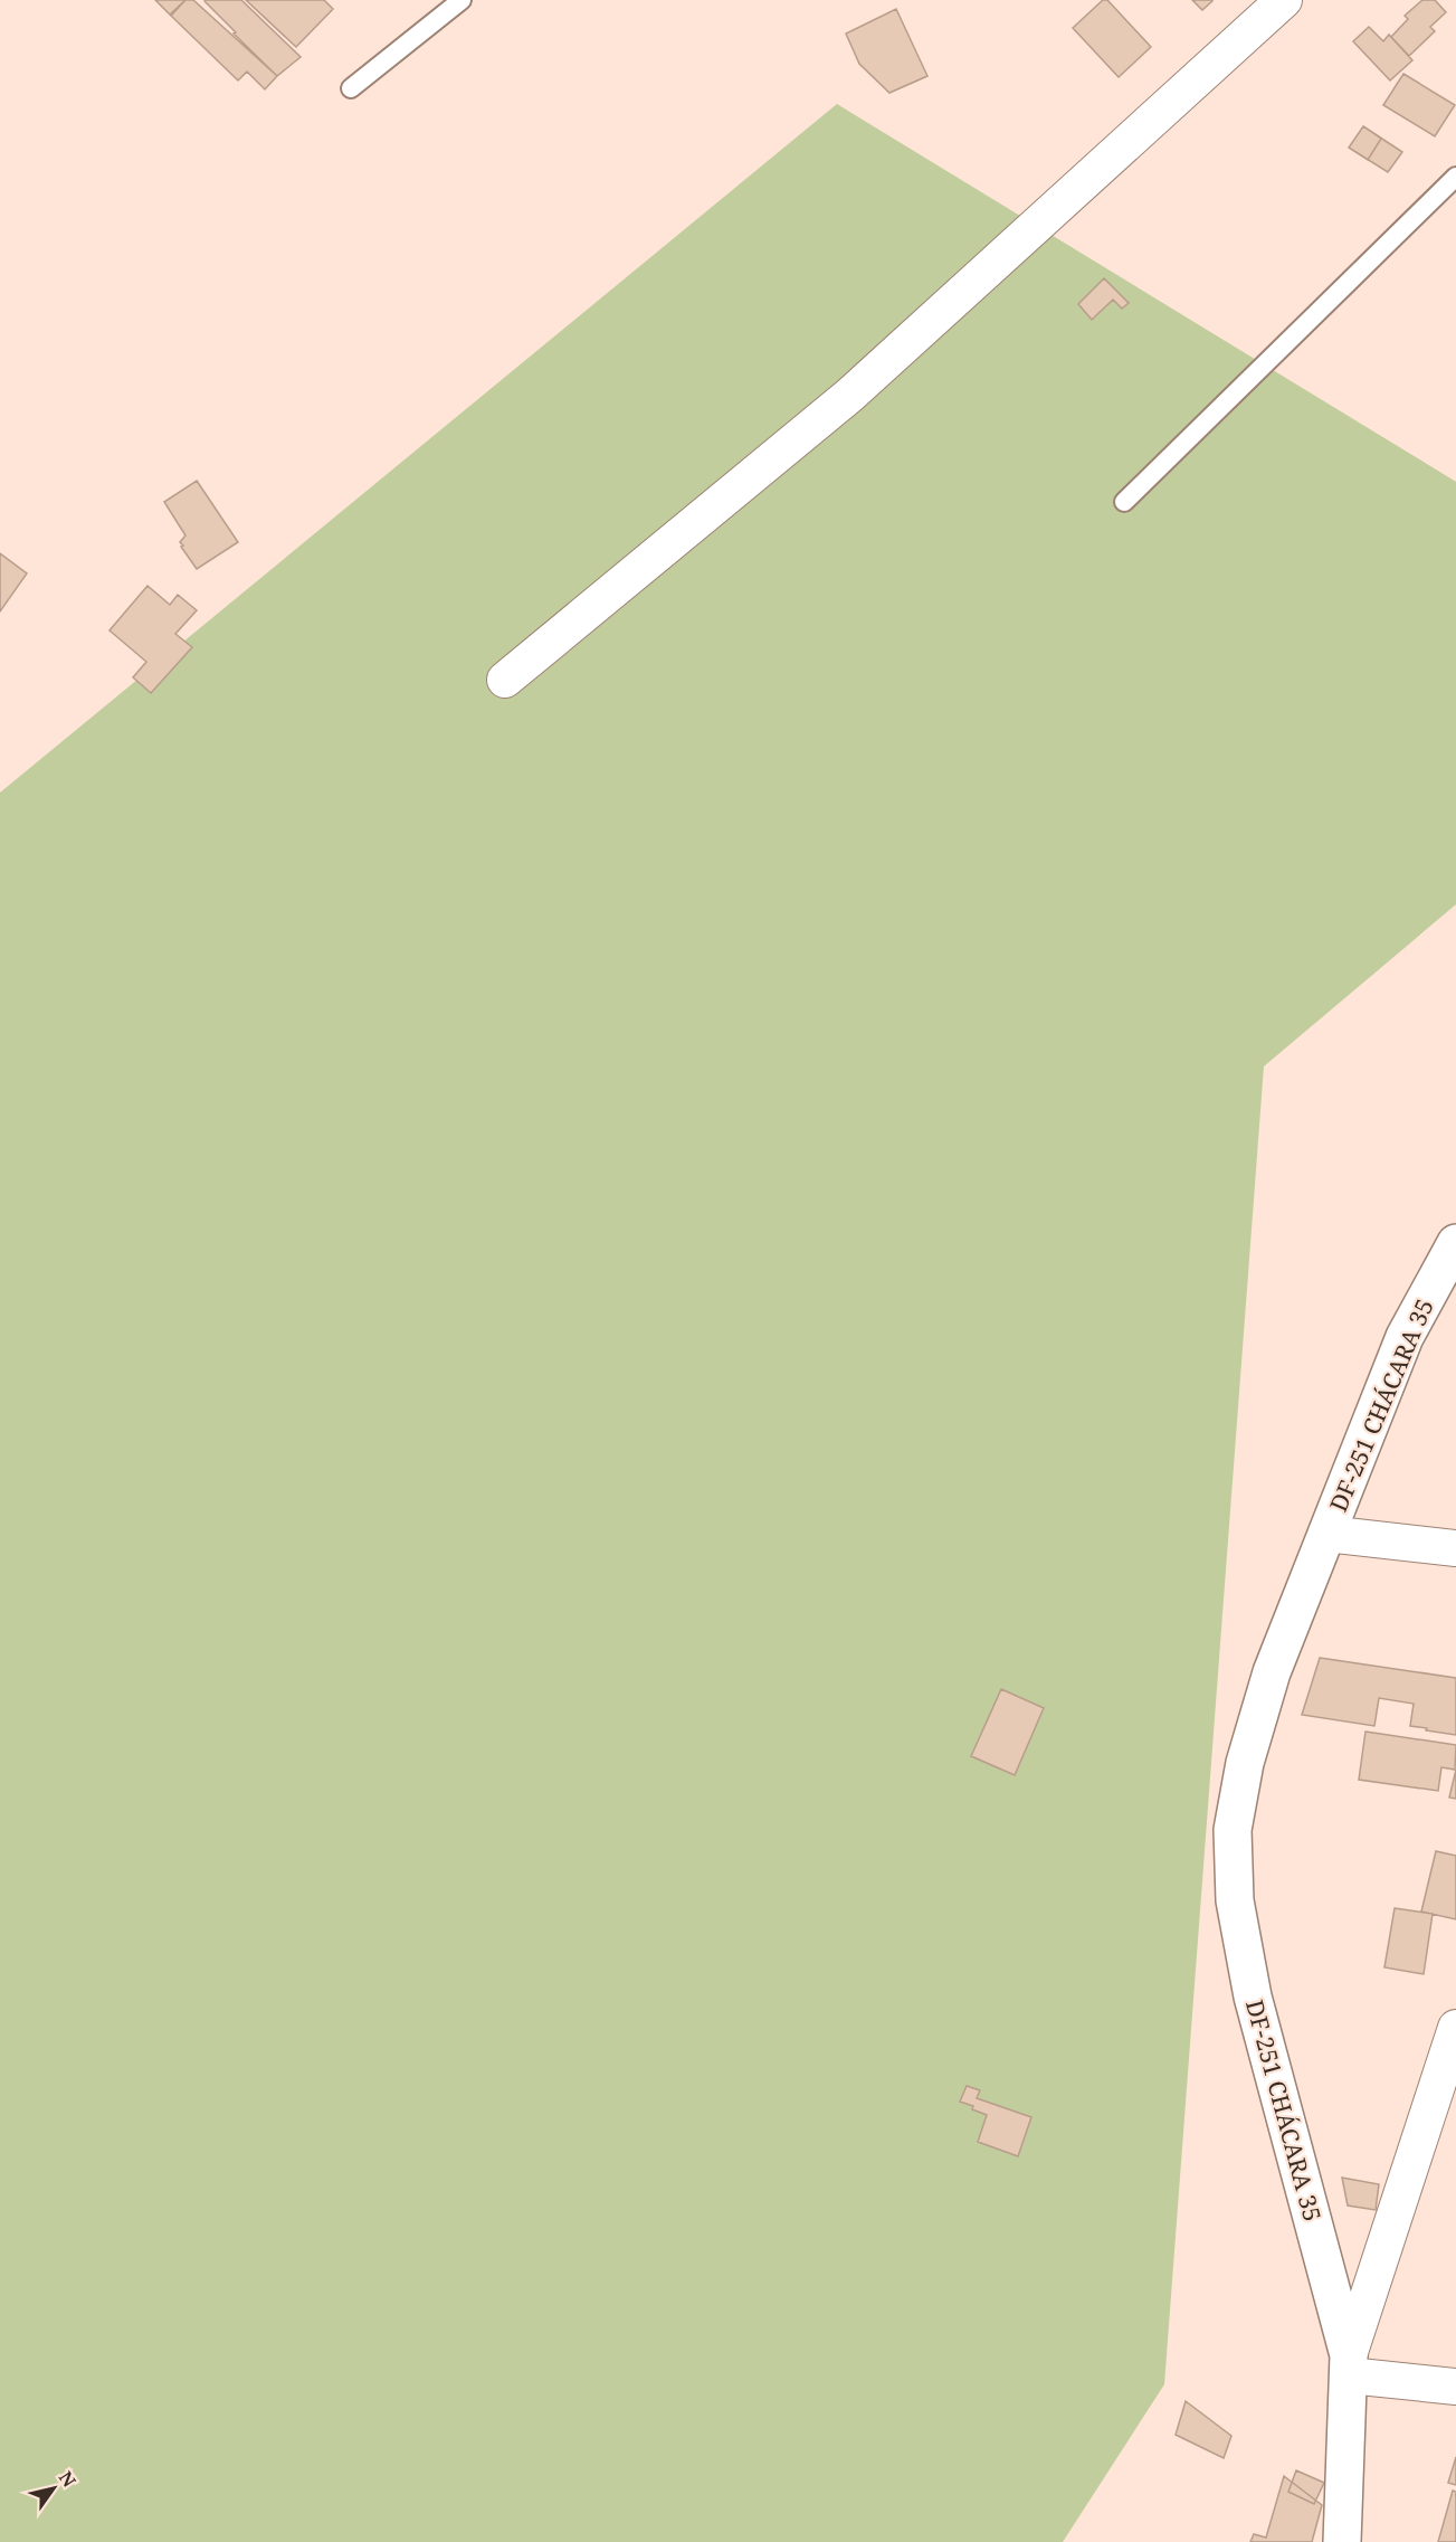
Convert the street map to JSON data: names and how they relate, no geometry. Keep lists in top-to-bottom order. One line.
{"streets":{"street":["DF-251 CHÁCARA 35"]},"north":"top right"}
